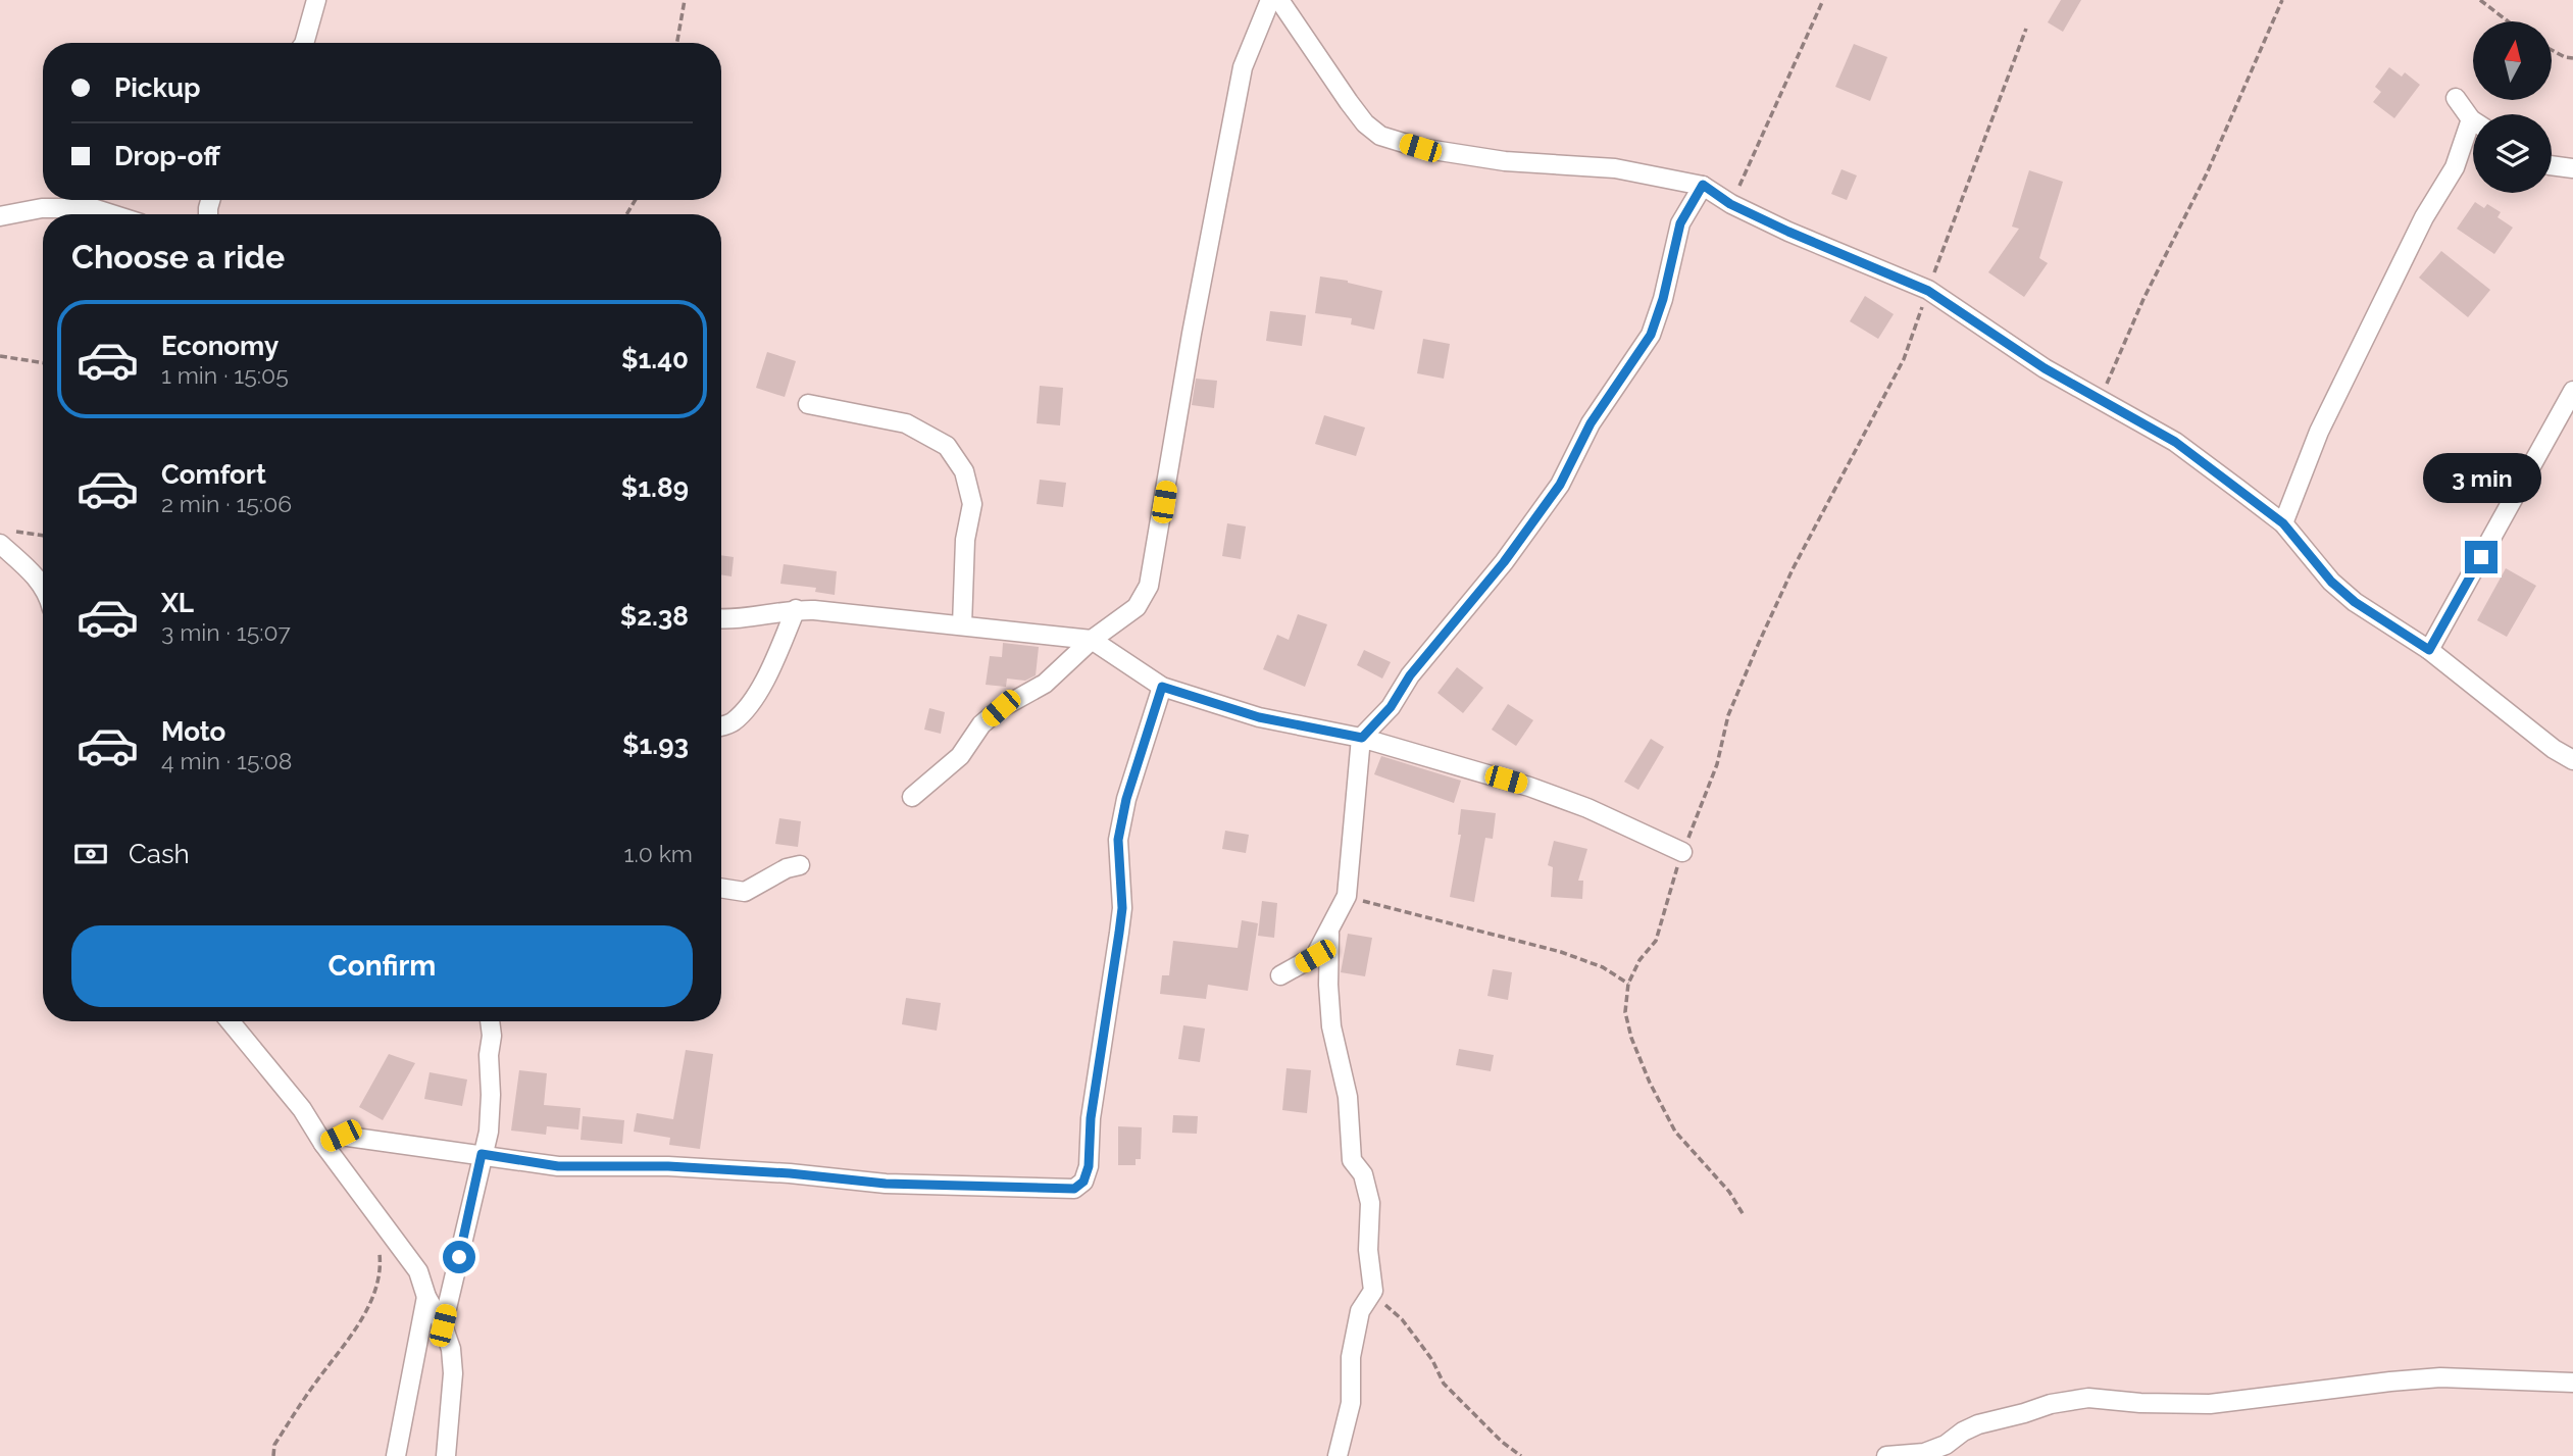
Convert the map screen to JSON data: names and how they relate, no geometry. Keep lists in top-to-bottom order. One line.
{"north":"top","page":{"banner":["Pickup","Drop-off"],"heading":"Choose a ride","list":[{"name":"Economy","note":"1 min · 15:05","value":"$1.40"},{"name":"Comfort","note":"2 min · 15:06","value":"$1.89"},{"name":"XL","note":"3 min · 15:07","value":"$2.38"},{"name":"Moto","note":"4 min · 15:08","value":"$1.93"}],"bubble":"3 min","pay":["Cash","1.0 km"],"buttons":"Confirm"}}
